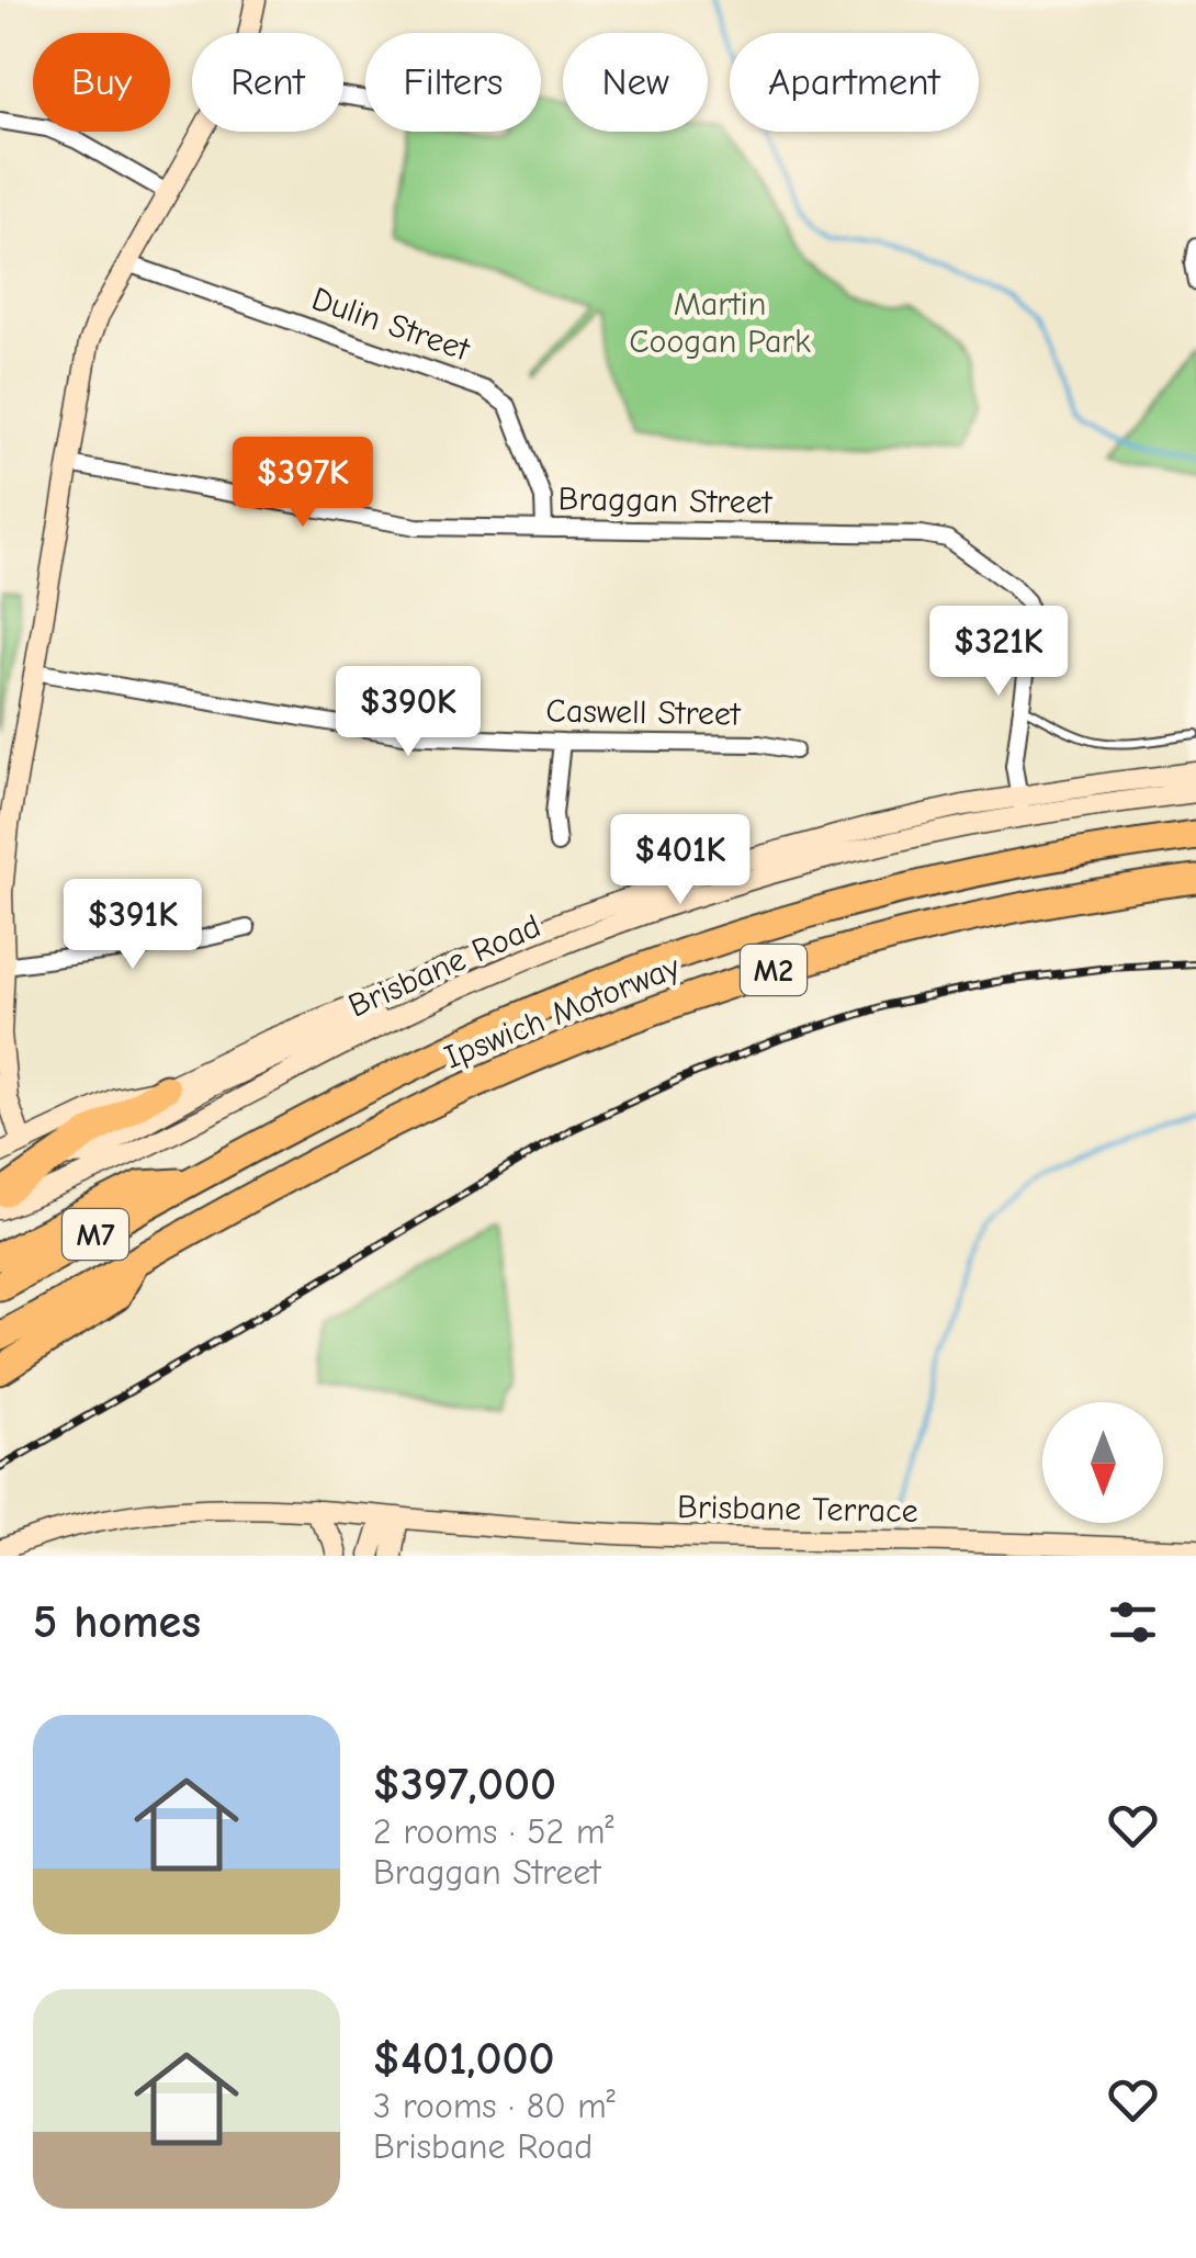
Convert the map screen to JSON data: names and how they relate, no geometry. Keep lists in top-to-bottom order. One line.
{"streets":{"highway":["M2","Ipswich Motorway","M7"],"main road":["Brisbane Road","Brisbane Terrace"],"street":["Dulin Street","Braggan Street","Caswell Street"]},"crossings":[["Dulin Street","Braggan Street"],["Braggan Street","Brisbane Road"],["M2","Ipswich Motorway"]],"parks":["Martin Coogan Park"],"north":"bottom","page":{"chip":["Buy","Rent","Filters","New","Apartment"],"price":["$397K","$321K","$390K","$401K","$391K"],"heading":"5 homes","list":[{"name":"$397,000","note":"2 rooms · 52 m² · Braggan Street"},{"name":"$401,000","note":"3 rooms · 80 m² · Brisbane Road"}]}}
